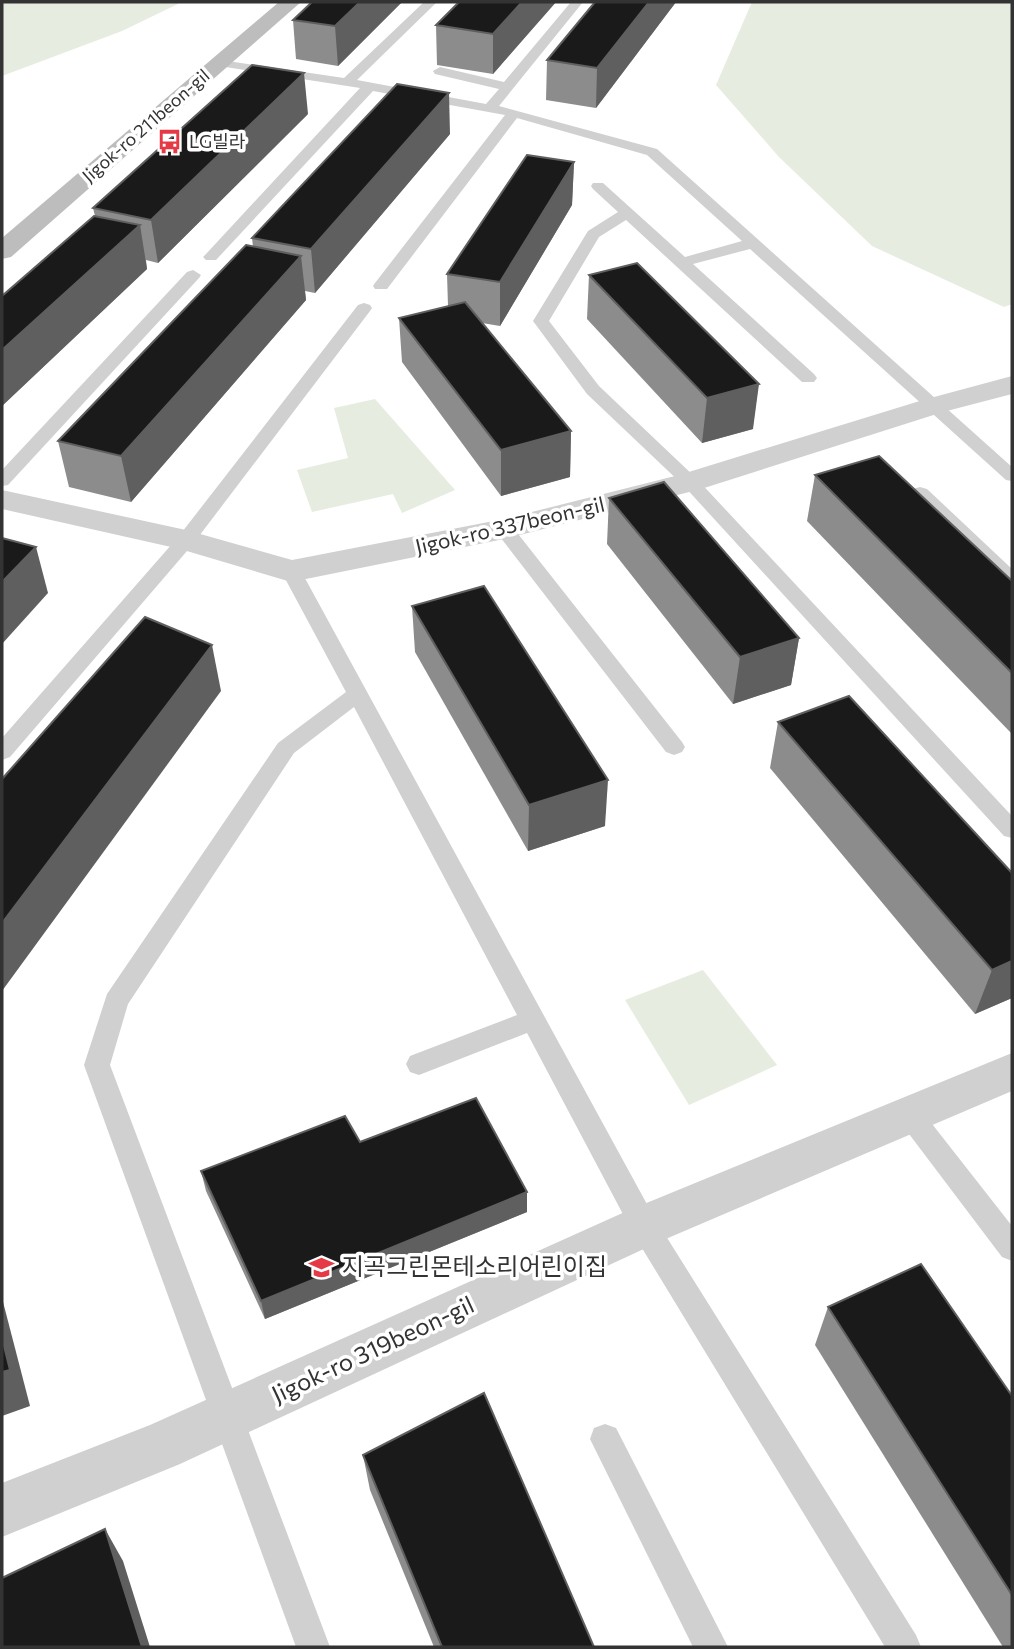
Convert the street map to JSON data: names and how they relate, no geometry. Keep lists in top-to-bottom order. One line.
{"streets":{"main road":["Jigok-ro 211beon-gil"],"street":["Jigok-ro 337beon-gil","Jigok-ro 319beon-gil"]},"places":{"bus stop":["LG빌라"],"school or university":["지곡그린몬테소리어린이집"]}}
